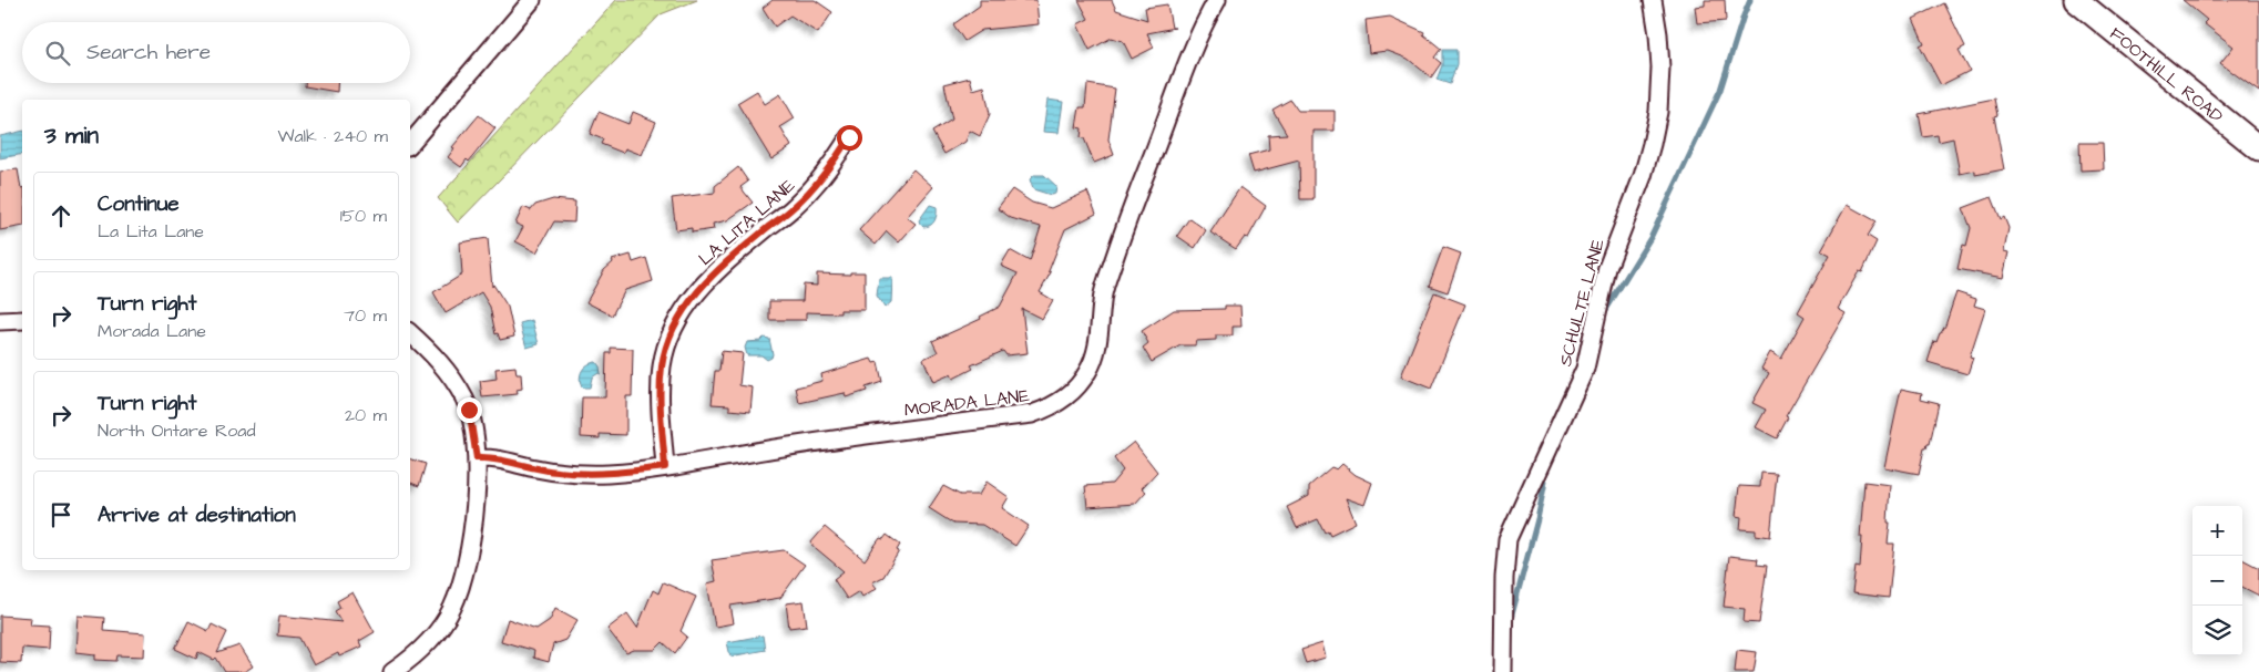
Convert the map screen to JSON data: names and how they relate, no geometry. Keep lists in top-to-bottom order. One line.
{"streets":{"main road":["FOOTHILL ROAD"],"street":["LA LITA LANE","SCHULTE LANE","MORADA LANE"]},"crossings":[["LA LITA LANE","MORADA LANE"]],"page":{"search":"Search here","heading":["3 min","Walk · 240 m"],"list":[["Continue","La Lita Lane","150 m"],["Turn right","Morada Lane","70 m"],["Turn right","North Ontare Road","20 m"],"Arrive at destination"],"map_buttons":["+","−"]}}
